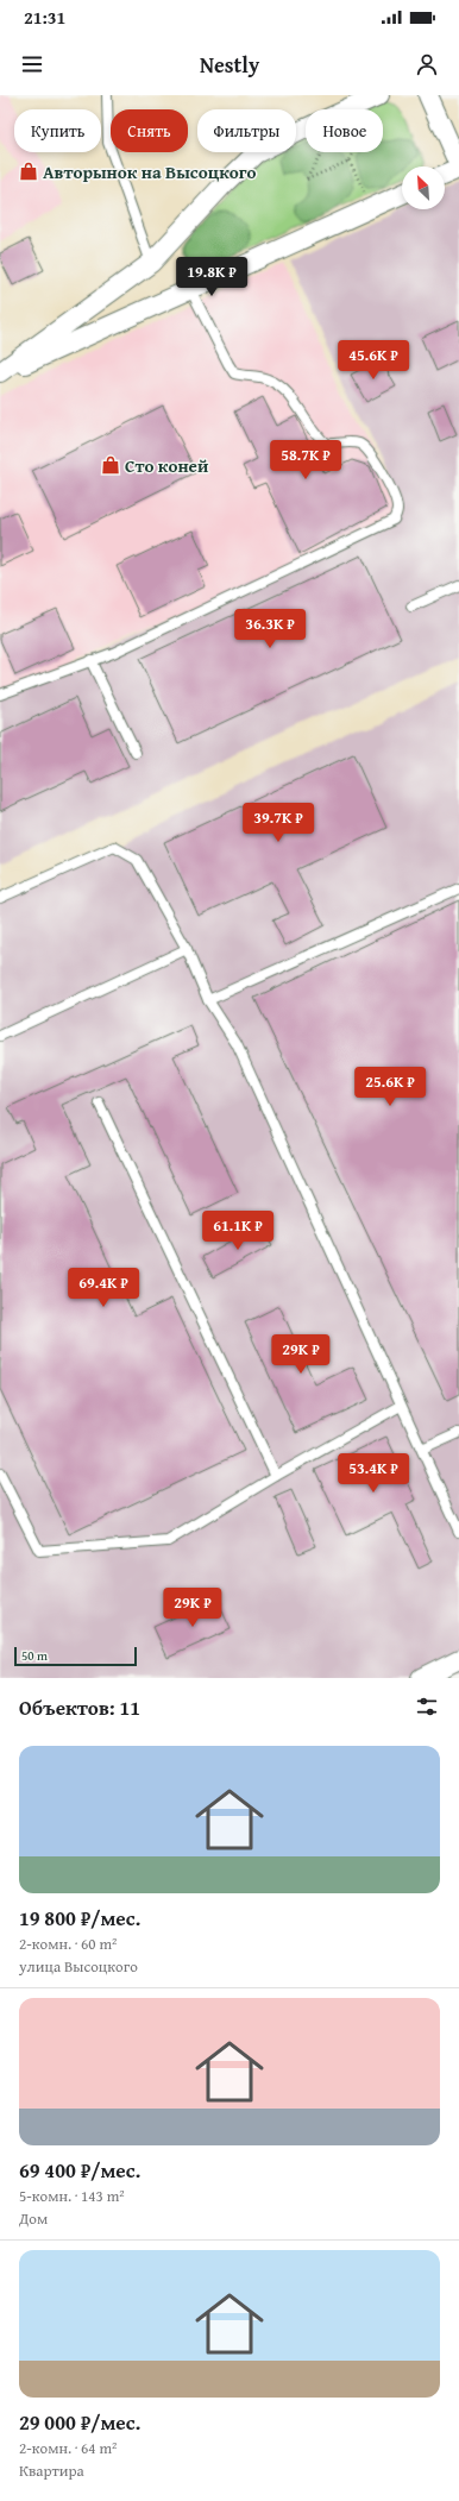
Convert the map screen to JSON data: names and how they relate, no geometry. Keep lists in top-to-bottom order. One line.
{"places":{"shop":["Авторынок на Высоцкого","Сто коней"]},"scale_bar":"50 m","north":"top left","page":{"status":"21:31","header":"Nestly","chip":["Купить","Снять","Фильтры","Новое"],"price":["19.8K ₽","45.6K ₽","58.7K ₽","36.3K ₽","39.7K ₽","25.6K ₽","61.1K ₽","69.4K ₽","29K ₽","53.4K ₽","29K ₽"],"scale":"50 m","heading":"Объектов: 11","list":[{"name":"19 800 ₽/мес.","note":"2-комн. · 60 m² · улица Высоцкого"},{"name":"69 400 ₽/мес.","note":"5-комн. · 143 m² · Дом"},{"name":"29 000 ₽/мес.","note":"2-комн. · 64 m² · Квартира"}]}}
